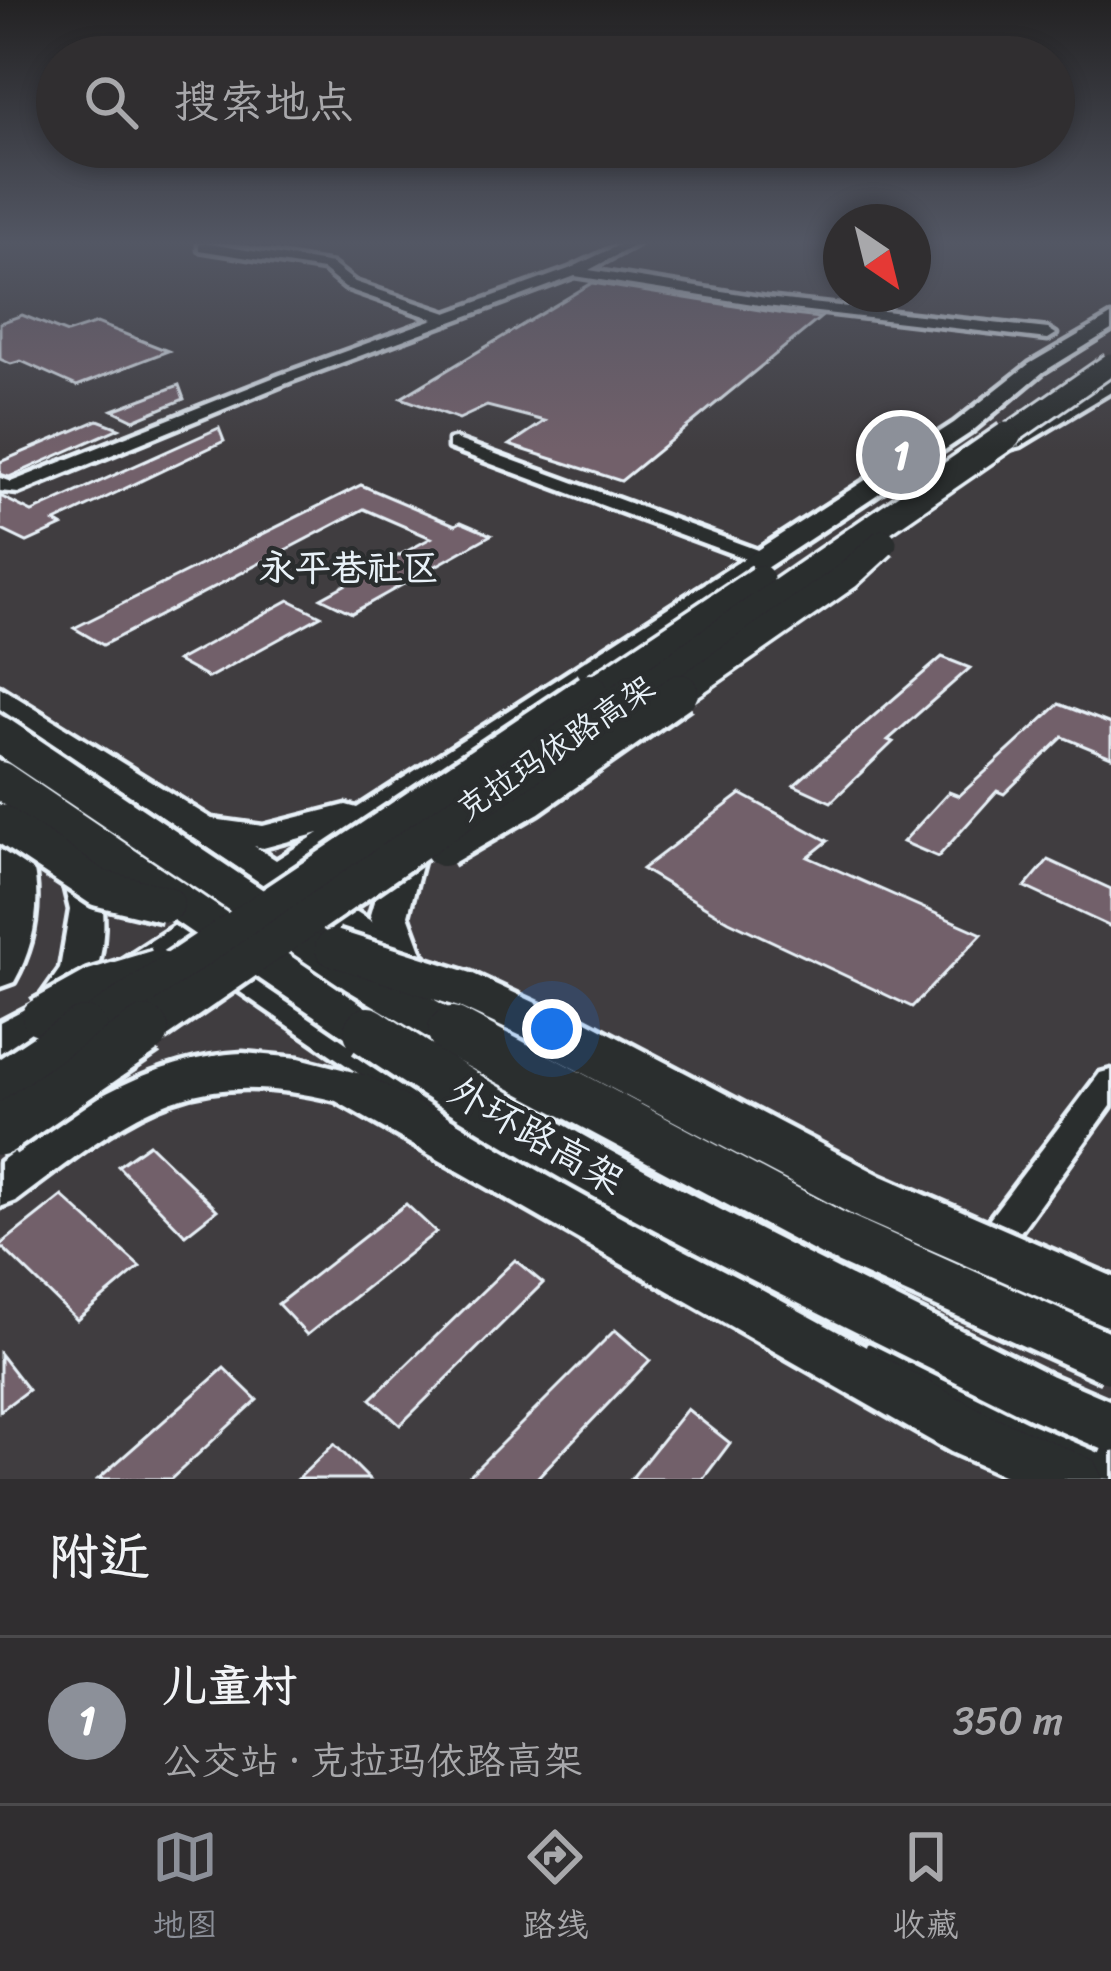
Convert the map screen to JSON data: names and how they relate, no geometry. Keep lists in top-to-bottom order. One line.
{"streets":{"highway":["克拉玛依路高架","外环路高架"]},"districts":["永平巷社区"],"north":"bottom right","page":{"search":"搜索地点","pins":"1","heading":"附近","list":[{"mark":"1","name":"儿童村","note":"公交站 · 克拉玛依路高架","value":"350 m"}],"nav":["地图","路线","收藏"]}}
